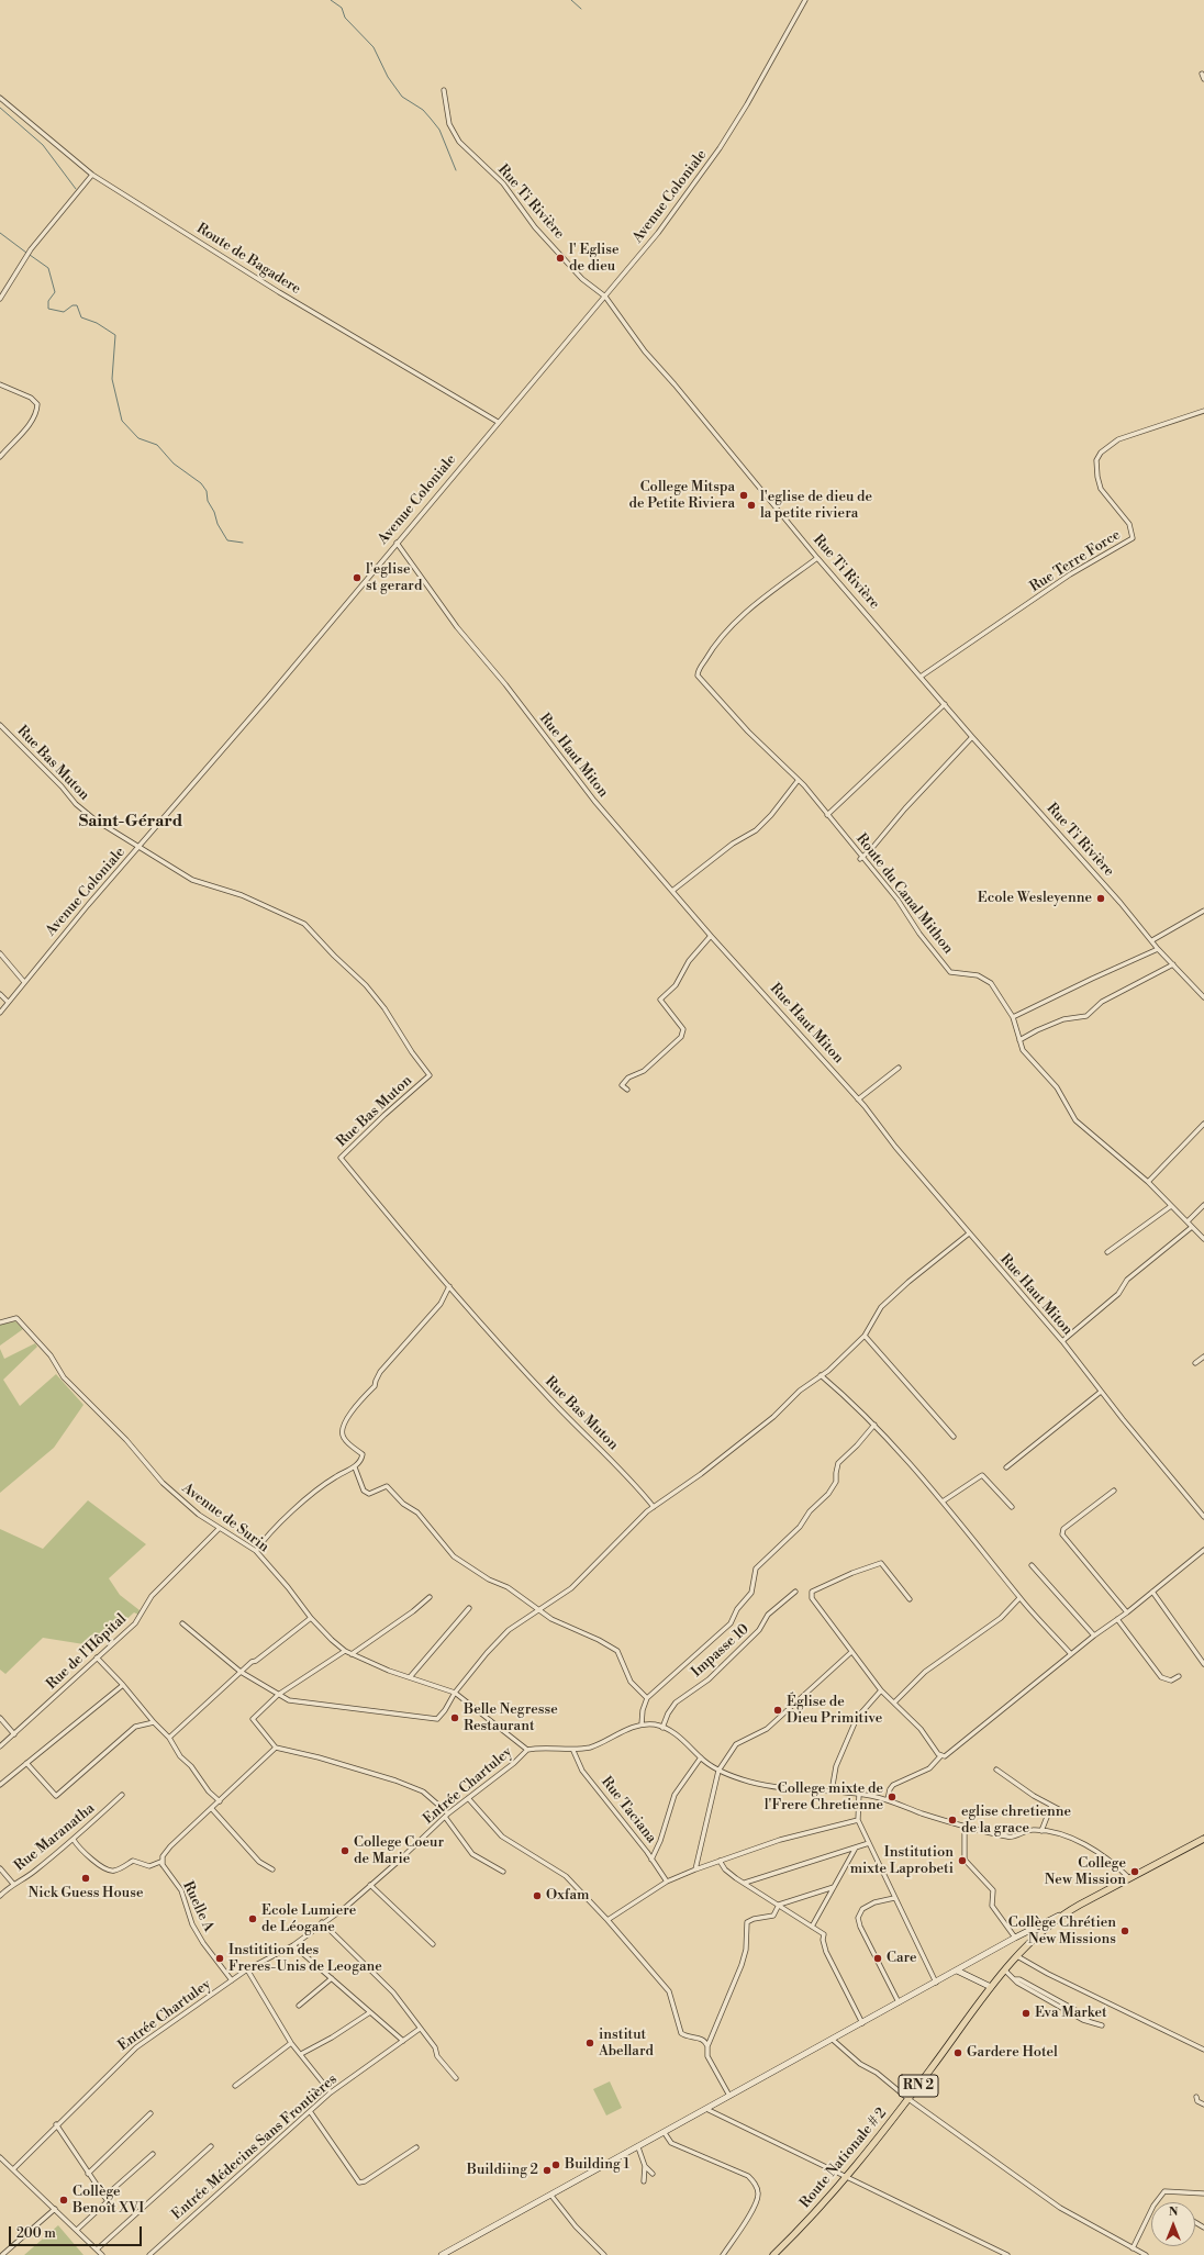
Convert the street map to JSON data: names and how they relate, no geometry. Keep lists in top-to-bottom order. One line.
{"streets":{"main road":["RN 2","Route Nationale # 2"],"street":["Avenue Coloniale","Rue Ti Rivière","Route de Bagadere","Rue Terre Force","Rue Haut Miton","Rue Bas Muton","Route du Canal Mithon","Avenue de Surin","Impasse 10","Rue de l'Hôpital","Entrée Chartuley","Rue Taciana","Rue Maranatha","Ruelle A","Entrée Médecins Sans Frontières"]},"crossings":[["Avenue Coloniale","Rue Ti Rivière"],["Avenue Coloniale","Route de Bagadere"],["Avenue Coloniale","Rue Haut Miton"],["Avenue Coloniale","Rue Bas Muton"],["Rue Ti Rivière","Rue Terre Force"],["Rue Ti Rivière","Route du Canal Mithon"],["Avenue de Surin","Rue de l'Hôpital"],["Avenue de Surin","Entrée Chartuley"],["Entrée Chartuley","Ruelle A"]],"districts":["Saint-Gérard"],"places":["l' Eglise de dieu","College Mitspa de Petite Riviera","l'eglise de dieu de la petite riviera","l'eglise st gerard","Ecole Wesleyenne","Église de Dieu Primitive","Belle Negresse Restaurant","College mixte de l'Frere Chretienne","eglise chretienne de la grace","College Coeur de Marie","Institution mixte Laprobeti","College New Mission","Nick Guess House","Oxfam","Ecole Lumiere de Léogane","Collège Chrétien New Missions","Institition des Freres-Unis de Leogane","Care","Eva Market","institut Abellard","Gardere Hotel","Building 1","Buildiing 2","Collège Benoît XVI"],"scale_bar":"200 m","north":"top"}
